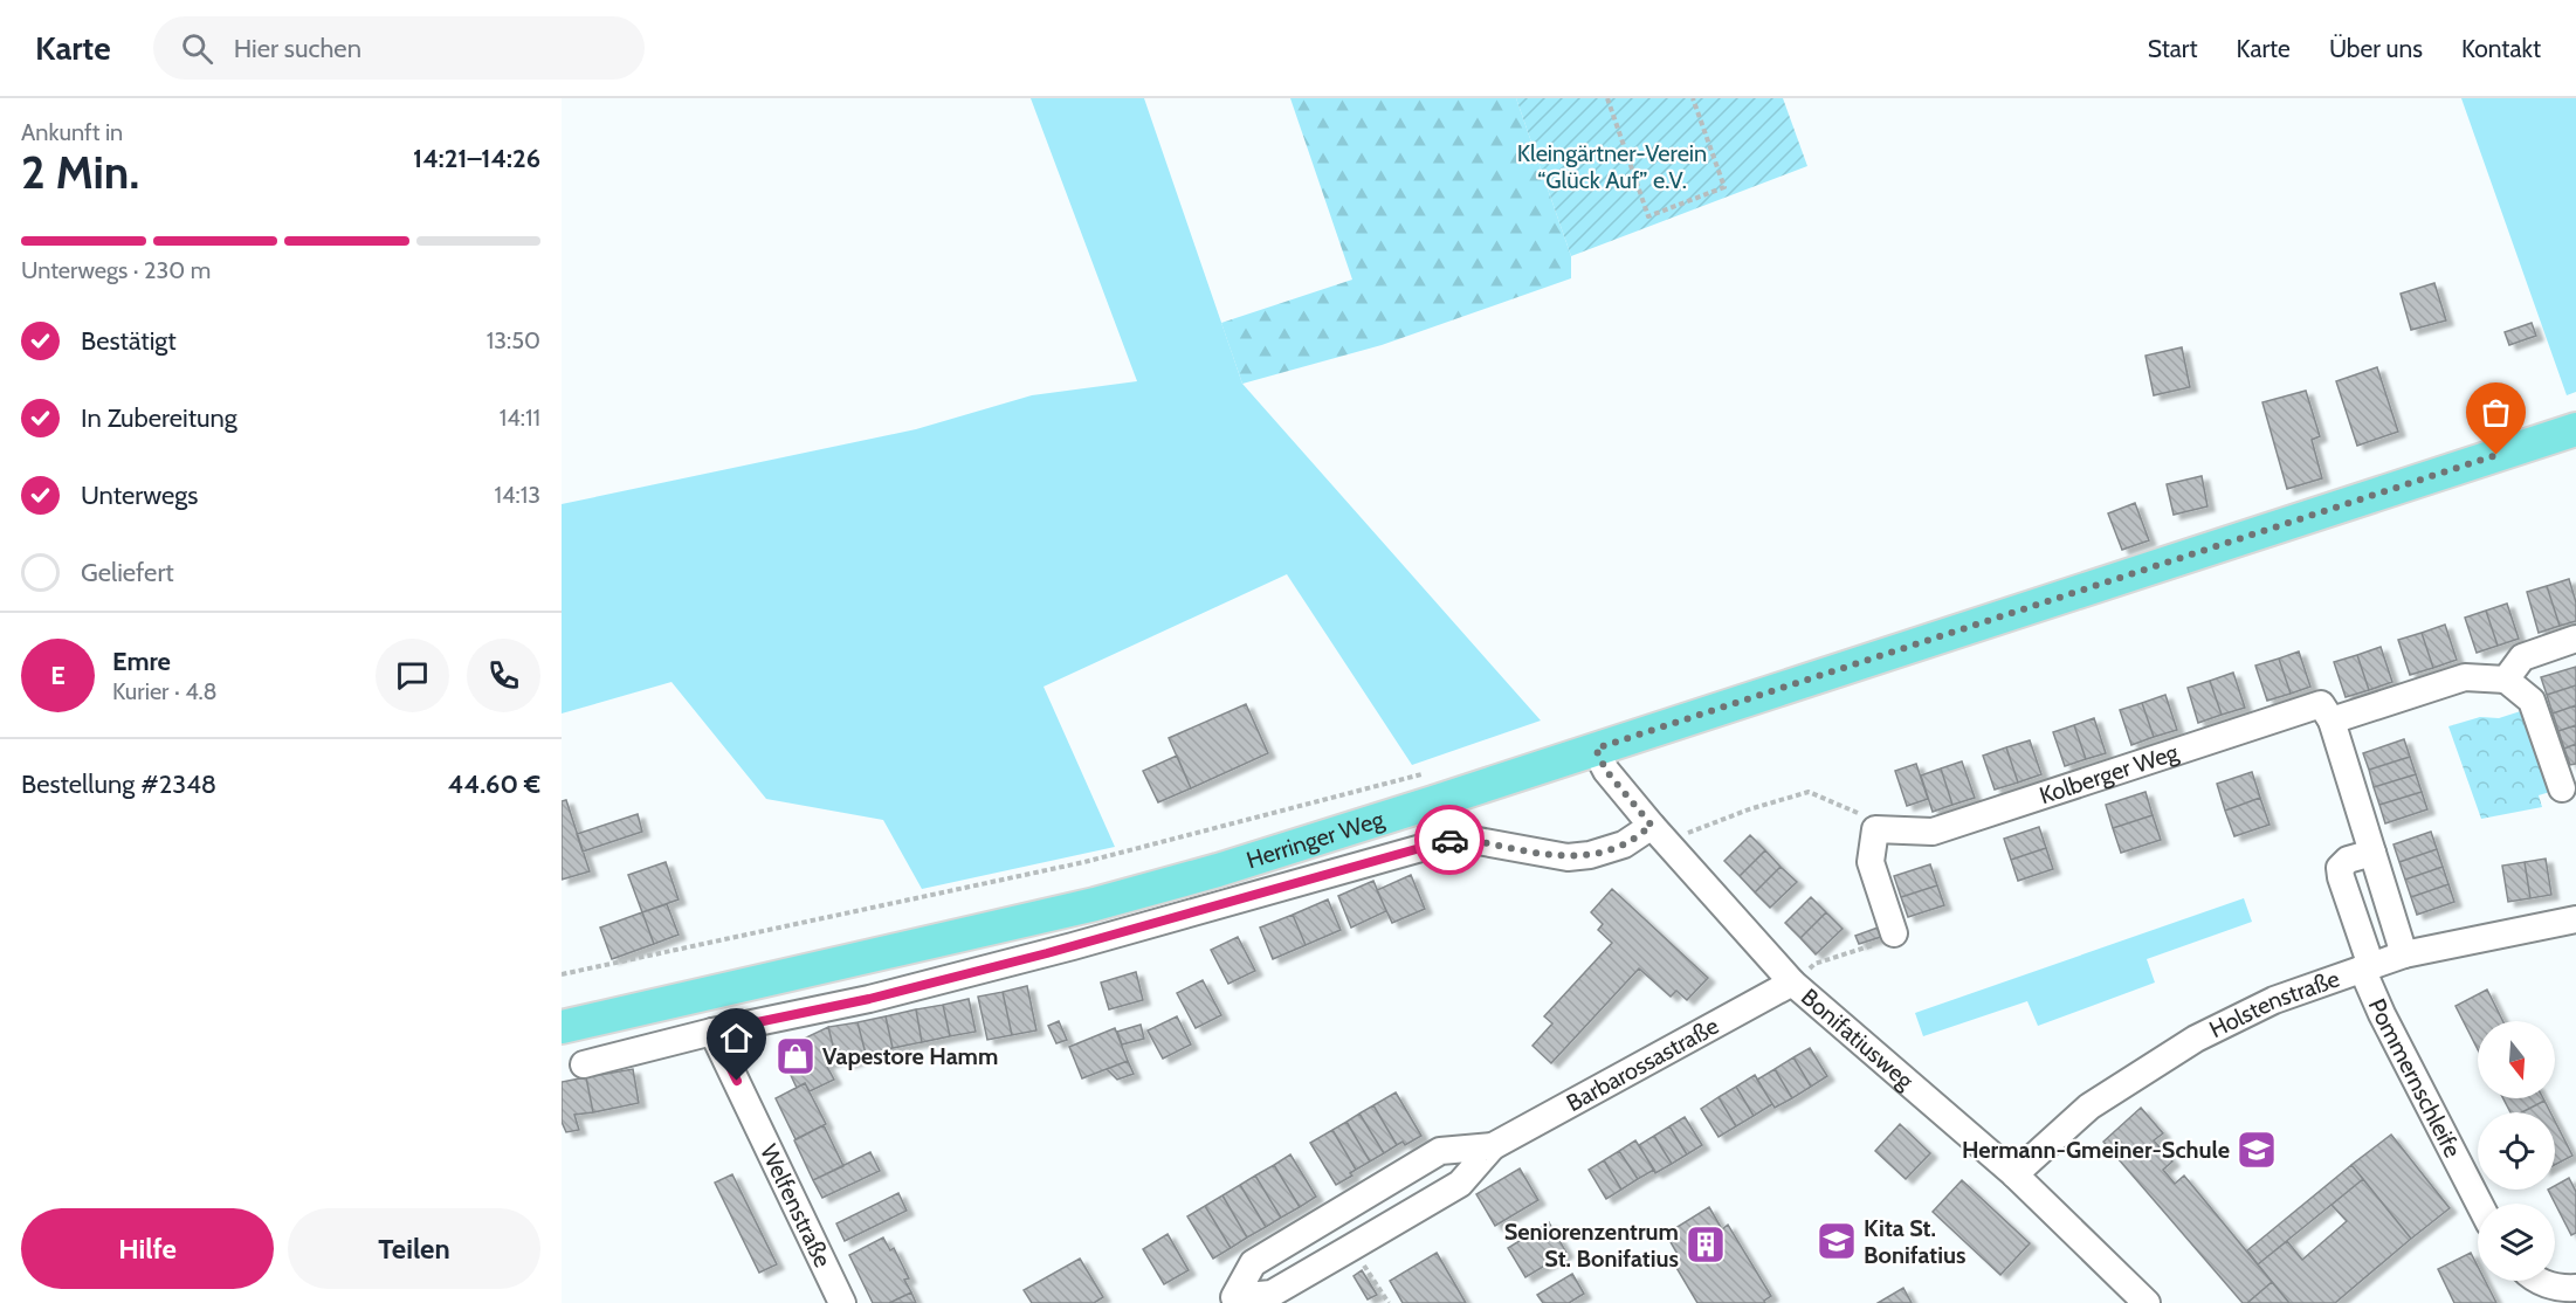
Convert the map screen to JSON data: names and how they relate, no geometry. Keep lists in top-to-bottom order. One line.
{"streets":{"main road":["Herringer Weg"],"street":["Kolberger Weg","Holstenstraße","Bonifatiusweg","Barbarossastraße","Pommernschleife","Welfenstraße"]},"crossings":[["Herringer Weg","Bonifatiusweg"],["Herringer Weg","Welfenstraße"],["Holstenstraße","Bonifatiusweg"],["Holstenstraße","Pommernschleife"],["Bonifatiusweg","Barbarossastraße"]],"parks":["Kleingärtner-Verein “Glück Auf” e.V."],"places":{"shop":["Vapestore Hamm"],"school or university":["Hermann-Gmeiner-Schule","Kita St. Bonifatius"],"building":["Seniorenzentrum St. Bonifatius"]},"north":"bottom","page":{"header":"Karte","search":"Hier suchen","nav":["Start","Karte","Über uns","Kontakt"],"heading":["2 Min.","Ankunft in","14:21–14:26"],"panel":["Emre","Kurier · 4.8","Bestellung #2348","44.60 €"],"bar":"Unterwegs · 230 m","list":[["Bestätigt","13:50"],["In Zubereitung","14:11"],["Unterwegs","14:13"],"Geliefert"],"round":"E","buttons":["Hilfe","Teilen"]}}
